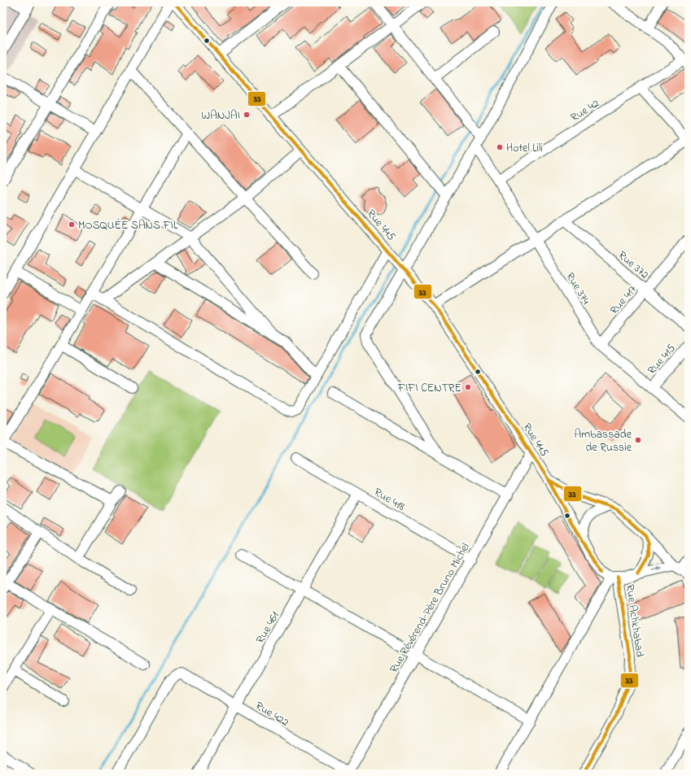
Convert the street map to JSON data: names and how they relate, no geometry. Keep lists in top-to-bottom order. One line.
{"streets":{"street":["Rue 42","Rue 445","Rue 372","Rue 374","Rue 417","Rue 415","Rue 418","Rue Révérend-Père Bruno Michel","Rue Achkhabad","Rue 461","Rue 422"]},"crossings":[["Rue 42","Rue 374"],["Rue 445","Rue Révérend-Père Bruno Michel"],["Rue 445","Rue Achkhabad"],["Rue 372","Rue 417"],["Rue 374","Rue 417"],["Rue 374","Rue 415"],["Rue 418","Rue Révérend-Père Bruno Michel"],["Rue 418","Rue 461"],["Rue Révérend-Père Bruno Michel","Rue 422"],["Rue 461","Rue 422"]],"places":["WANJAI","Hotel Lili","MOSQUÉE SANS FIL","FIFI CENTRE","Ambassade de Russie"],"lines":["transit line 33"]}
